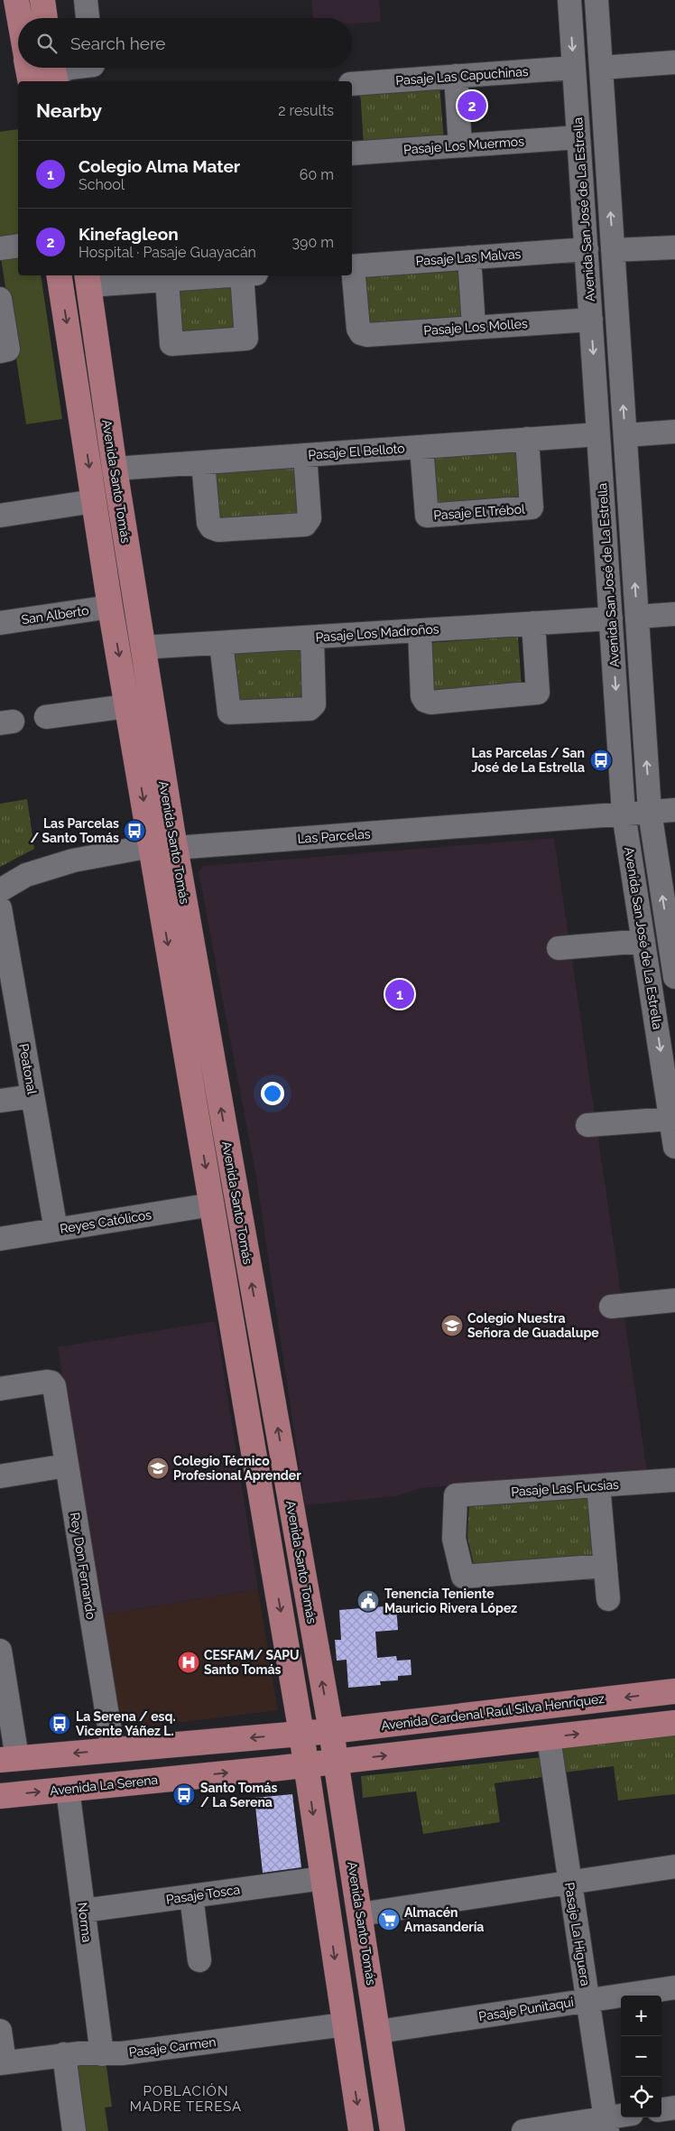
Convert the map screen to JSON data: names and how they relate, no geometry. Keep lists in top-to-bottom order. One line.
{"streets":{"main road":["Avenida Santo Tomás","Avenida Cardenal Raúl Silva Henríquez","Avenida La Serena"],"street":["Pasaje Las Capuchinas","Pasaje Los Muermos","Avenida San José de La Estrella","Pasaje Las Malvas","Pasaje Los Molles","Pasaje El Belloto","Pasaje El Trébol","San Alberto","Pasaje Los Madroños","Las Parcelas","Peatonal","Reyes Católicos","Pasaje Las Fucsias","Rey Don Fernando","Pasaje Tosca","Norma","Pasaje La Higuera","Pasaje Punitaqui","Pasaje Carmen"]},"crossings":[["Pasaje Las Capuchinas","Avenida San José de La Estrella"],["Pasaje Los Muermos","Avenida San José de La Estrella"],["Avenida San José de La Estrella","Pasaje Las Malvas"],["Avenida San José de La Estrella","Pasaje Los Molles"],["Avenida San José de La Estrella","Pasaje El Belloto"],["Avenida San José de La Estrella","Pasaje Los Madroños"],["Avenida San José de La Estrella","Las Parcelas"],["Pasaje Las Malvas","Pasaje Los Molles"],["Pasaje El Belloto","Avenida Santo Tomás"],["Pasaje El Belloto","Pasaje El Trébol"],["Avenida Santo Tomás","San Alberto"],["Avenida Santo Tomás","Pasaje Los Madroños"],["Avenida Santo Tomás","Las Parcelas"],["Avenida Santo Tomás","Reyes Católicos"],["Avenida Santo Tomás","Avenida Cardenal Raúl Silva Henríquez"],["Avenida Santo Tomás","Avenida La Serena"],["Avenida Santo Tomás","Pasaje Tosca"],["Avenida Santo Tomás","Pasaje Punitaqui"],["Avenida Santo Tomás","Pasaje Carmen"],["Peatonal","Reyes Católicos"],["Avenida La Serena","Norma"],["Pasaje Tosca","Norma"],["Norma","Pasaje Carmen"],["Pasaje La Higuera","Pasaje Punitaqui"]],"districts":["POBLACIÓN MADRE TERESA"],"places":{"bus stop":["Las Parcelas / San José de La Estrella","Las Parcelas / Santo Tomás","La Serena / esq. Vicente Yáñez L.","Santo Tomás / La Serena"],"school or university":["Colegio Nuestra Señora de Guadalupe","Colegio Técnico Profesional Aprender"],"public building":["Tenencia Teniente Mauricio Rivera López"],"hospital":["CESFAM/ SAPU Santo Tomás"],"supermarket":["Almacén Amasandería"]},"page":{"search":"Search here","heading":["Nearby","2 results"],"pins":["2","1"],"list":[{"mark":"1","name":"Colegio Alma Mater","note":"School","value":"60 m"},{"mark":"2","name":"Kinefagleon","note":"Hospital · Pasaje Guayacán","value":"390 m"}],"map_buttons":["+","−"]}}
